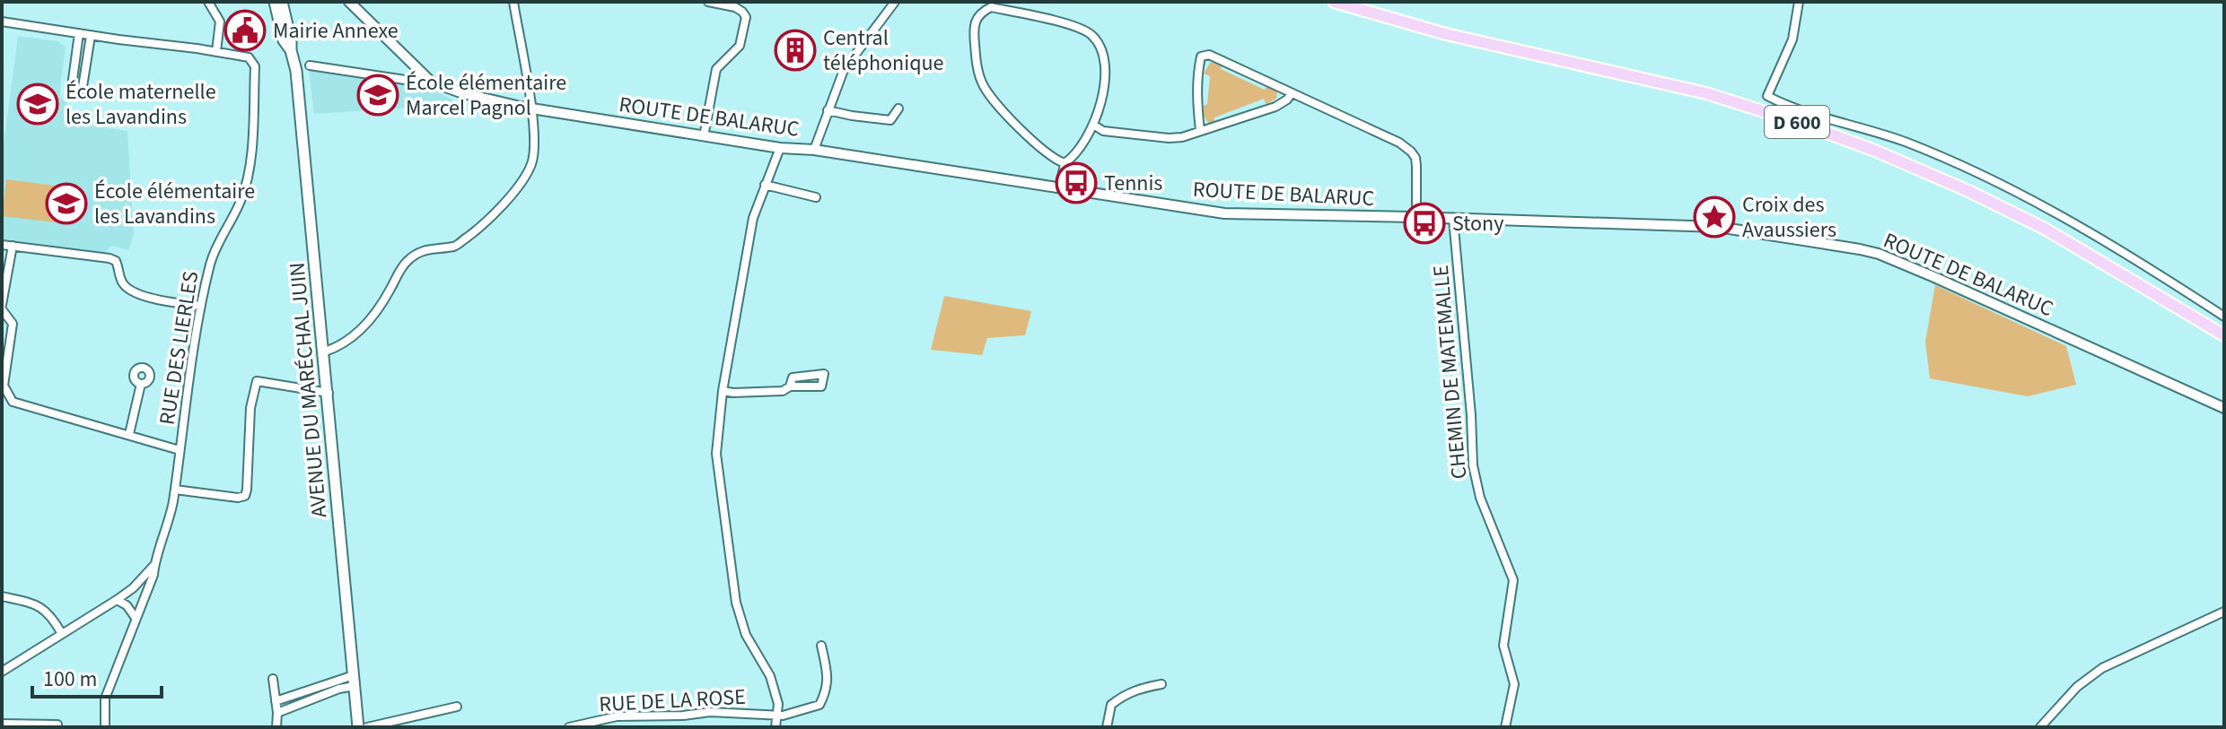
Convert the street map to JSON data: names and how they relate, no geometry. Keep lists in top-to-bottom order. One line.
{"streets":{"main road":["D 600","AVENUE DU MARÉCHAL JUIN"],"street":["ROUTE DE BALARUC","RUE DES LIERLES","CHEMIN DE MATEMALLE","RUE DE LA ROSE"]},"crossings":[["ROUTE DE BALARUC","CHEMIN DE MATEMALLE"]],"places":{"public building":["Mairie Annexe"],"building":["Central téléphonique"],"school or university":["École élémentaire Marcel Pagnol","École maternelle les Lavandins","École élémentaire les Lavandins"],"bus stop":["Tennis","Stony"],"place":["Croix des Avaussiers"]},"scale_bar":"100 m"}
